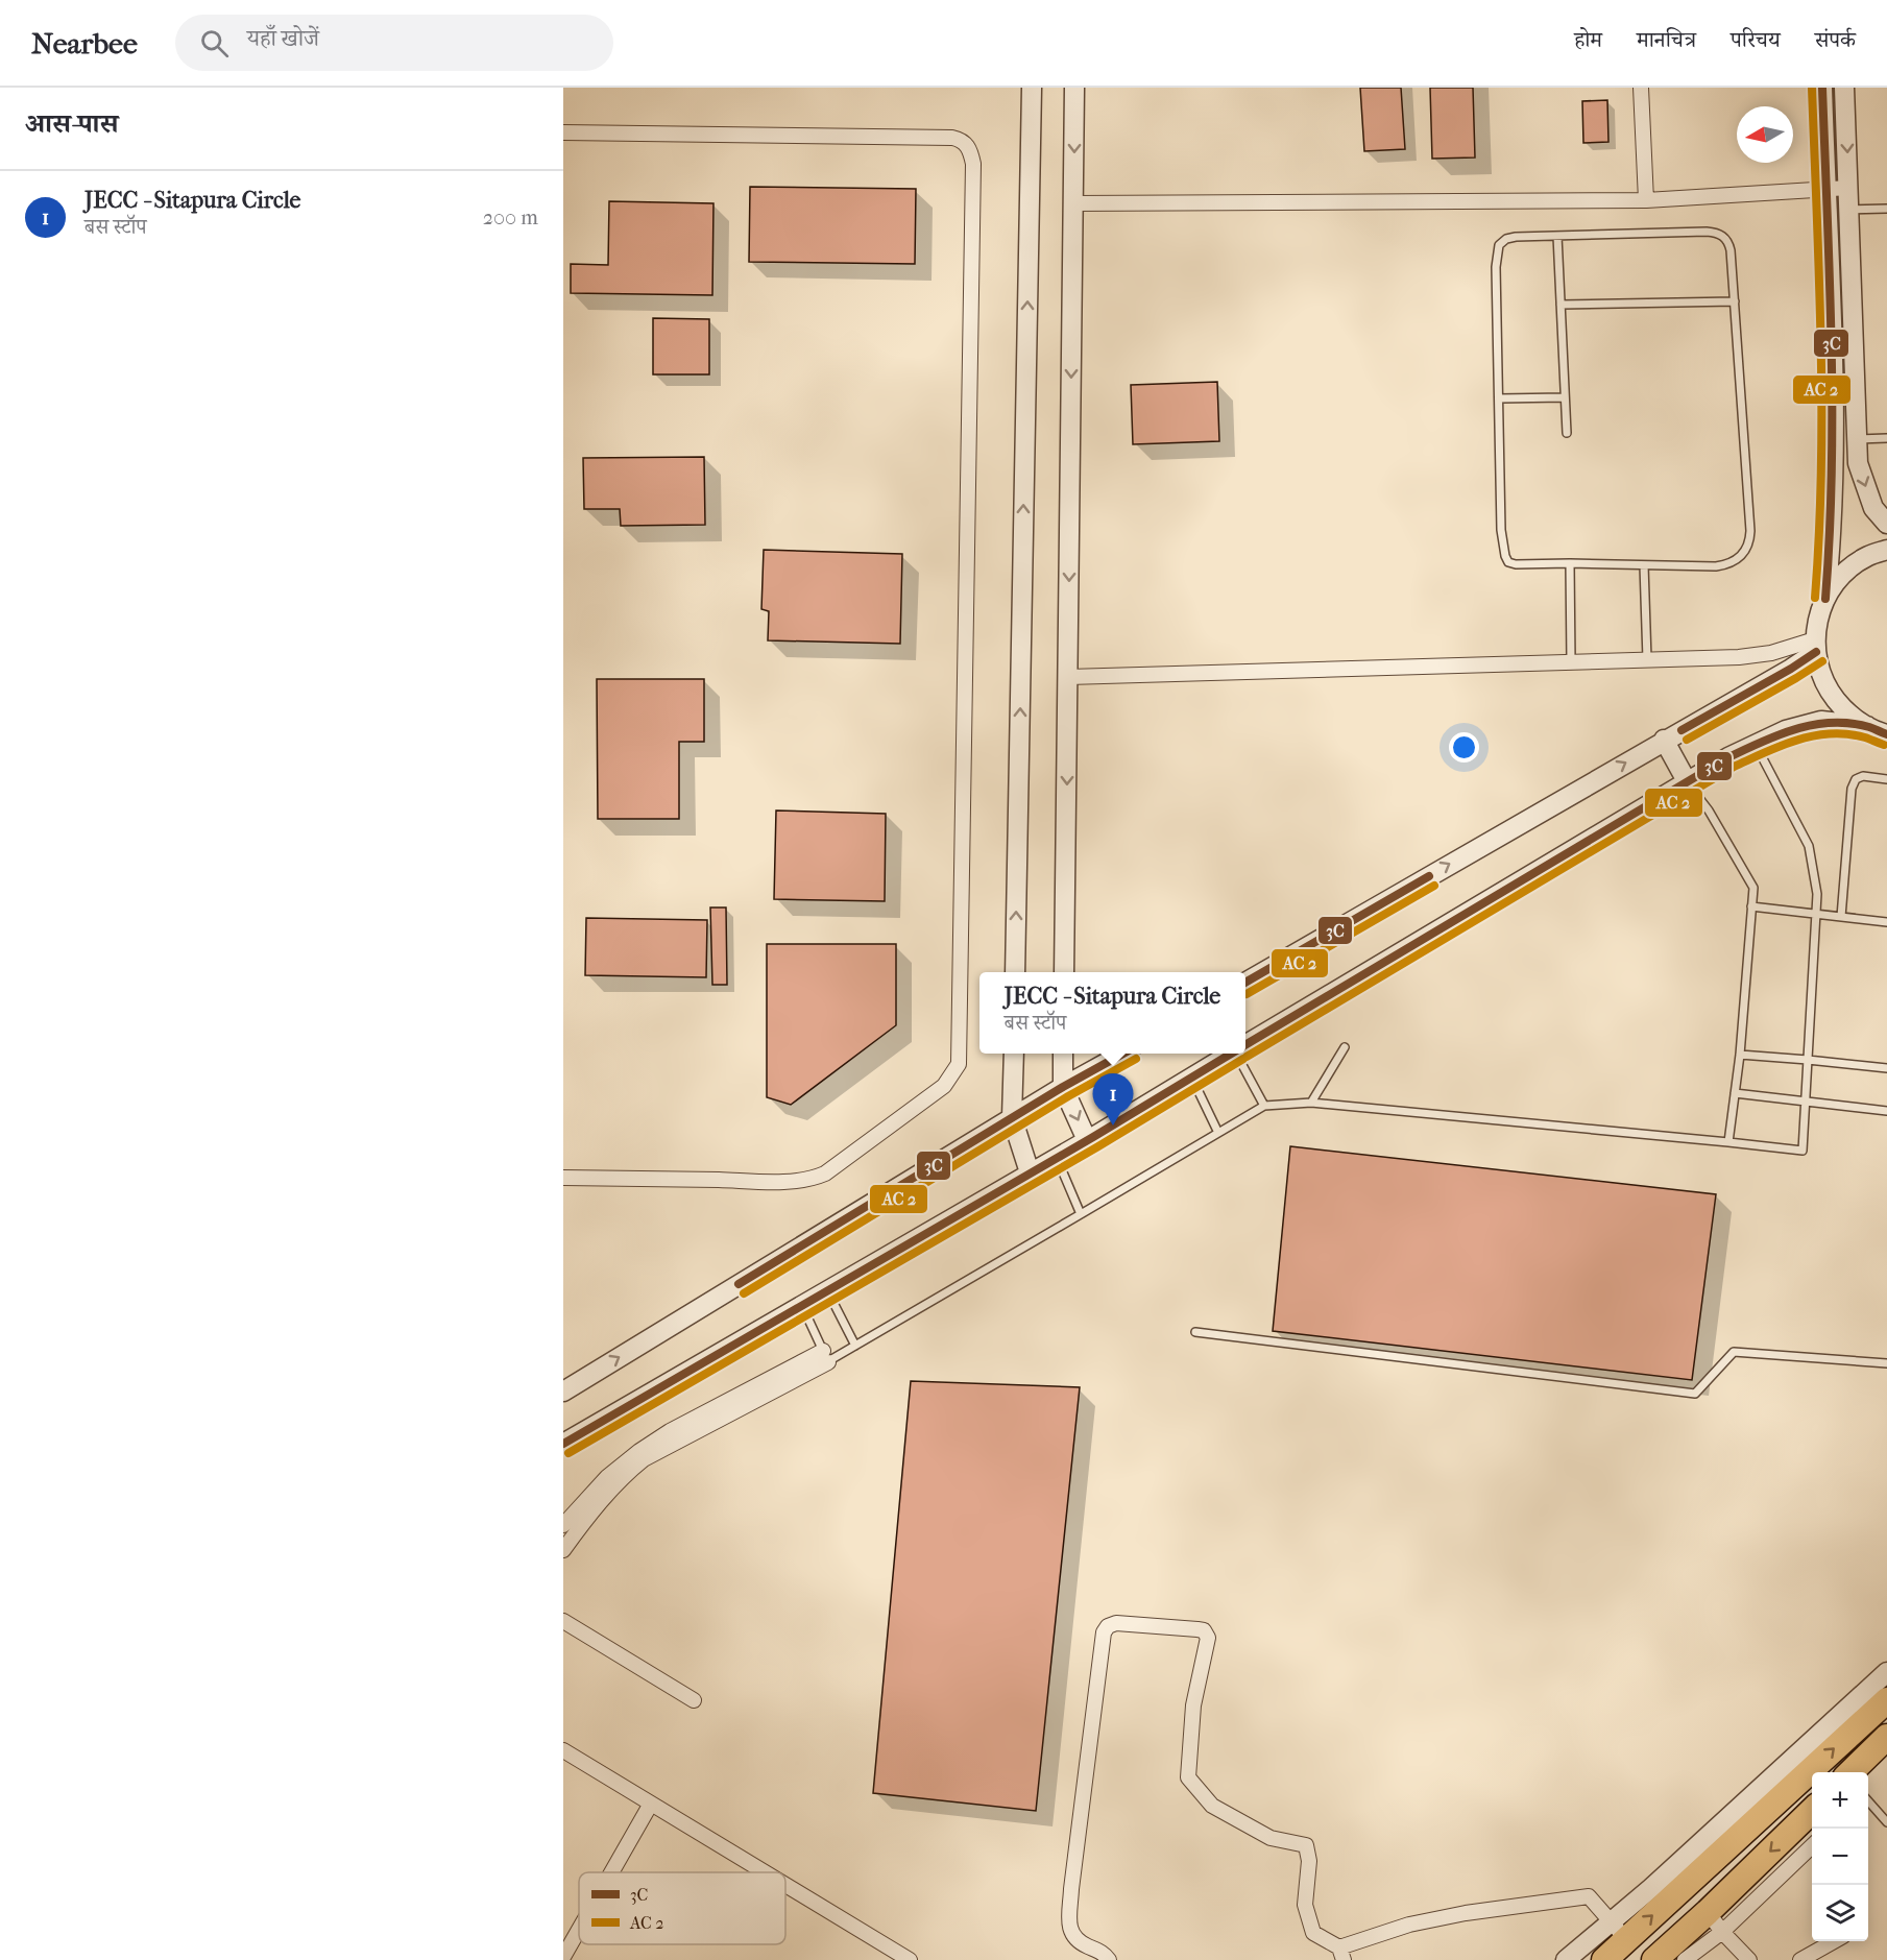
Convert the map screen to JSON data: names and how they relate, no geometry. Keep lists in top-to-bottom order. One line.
{"lines":["transit line 3C"],"legend":["3C","AC 2"],"north":"left","page":{"header":"Nearbee","search":"यहाँ खोजें","nav":["होम","मानचित्र","परिचय","संपर्क"],"heading":"आस-पास","list":[{"mark":"1","name":"JECC - Sitapura Circle","note":"बस स्टॉप","value":"200 m"}],"popup":["JECC - Sitapura Circle","बस स्टॉप"],"pins":"1","map_buttons":["+","−"]}}
